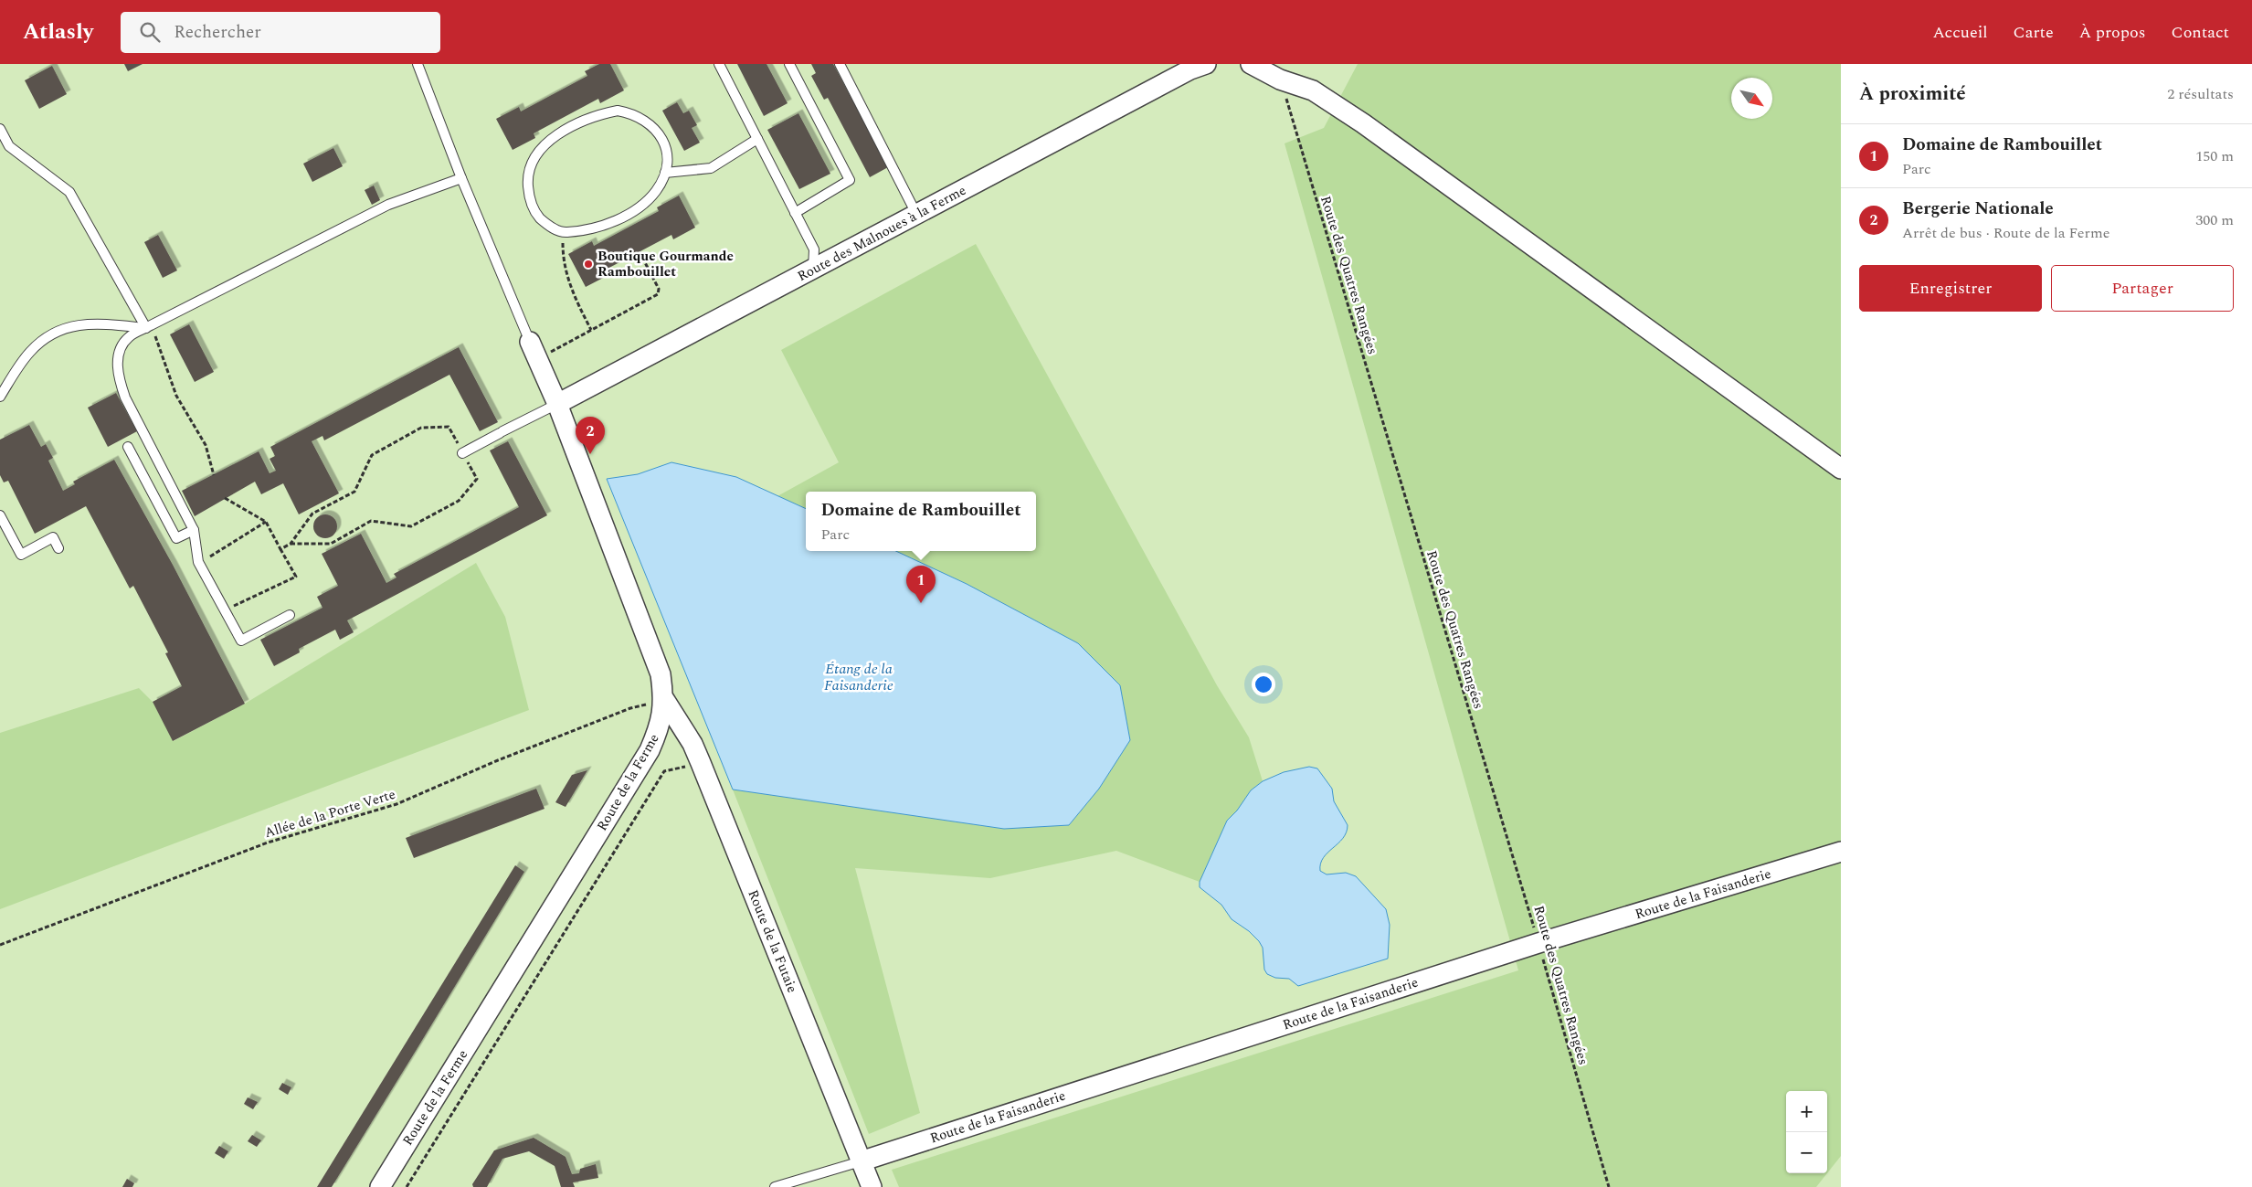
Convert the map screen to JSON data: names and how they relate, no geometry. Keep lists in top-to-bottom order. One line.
{"streets":{"street":["Route des Malnoues à la Ferme","Route de la Ferme","Route de la Faisanderie","Route de la Futaie"],"path":["Route des Quatres Rangées","Allée de la Porte Verte"]},"crossings":[["Route des Malnoues à la Ferme","Route de la Ferme"],["Route des Quatres Rangées","Route de la Faisanderie"],["Route de la Ferme","Allée de la Porte Verte"],["Route de la Ferme","Route de la Futaie"],["Allée de la Porte Verte","Route de la Futaie"],["Route de la Faisanderie","Route de la Futaie"]],"water":["Étang de la Faisanderie"],"places":["Boutique Gourmande Rambouillet"],"north":"bottom right","page":{"header":"Atlasly","search":"Rechercher","nav":["Accueil","Carte","À propos","Contact"],"heading":["À proximité","2 résultats"],"list":[{"mark":"1","name":"Domaine de Rambouillet","note":"Parc","value":"150 m"},{"mark":"2","name":"Bergerie Nationale","note":"Arrêt de bus · Route de la Ferme","value":"300 m"}],"buttons":["Enregistrer","Partager"],"pins":["2","1"],"popup":["Domaine de Rambouillet","Parc"],"map_buttons":["+","−"]}}
